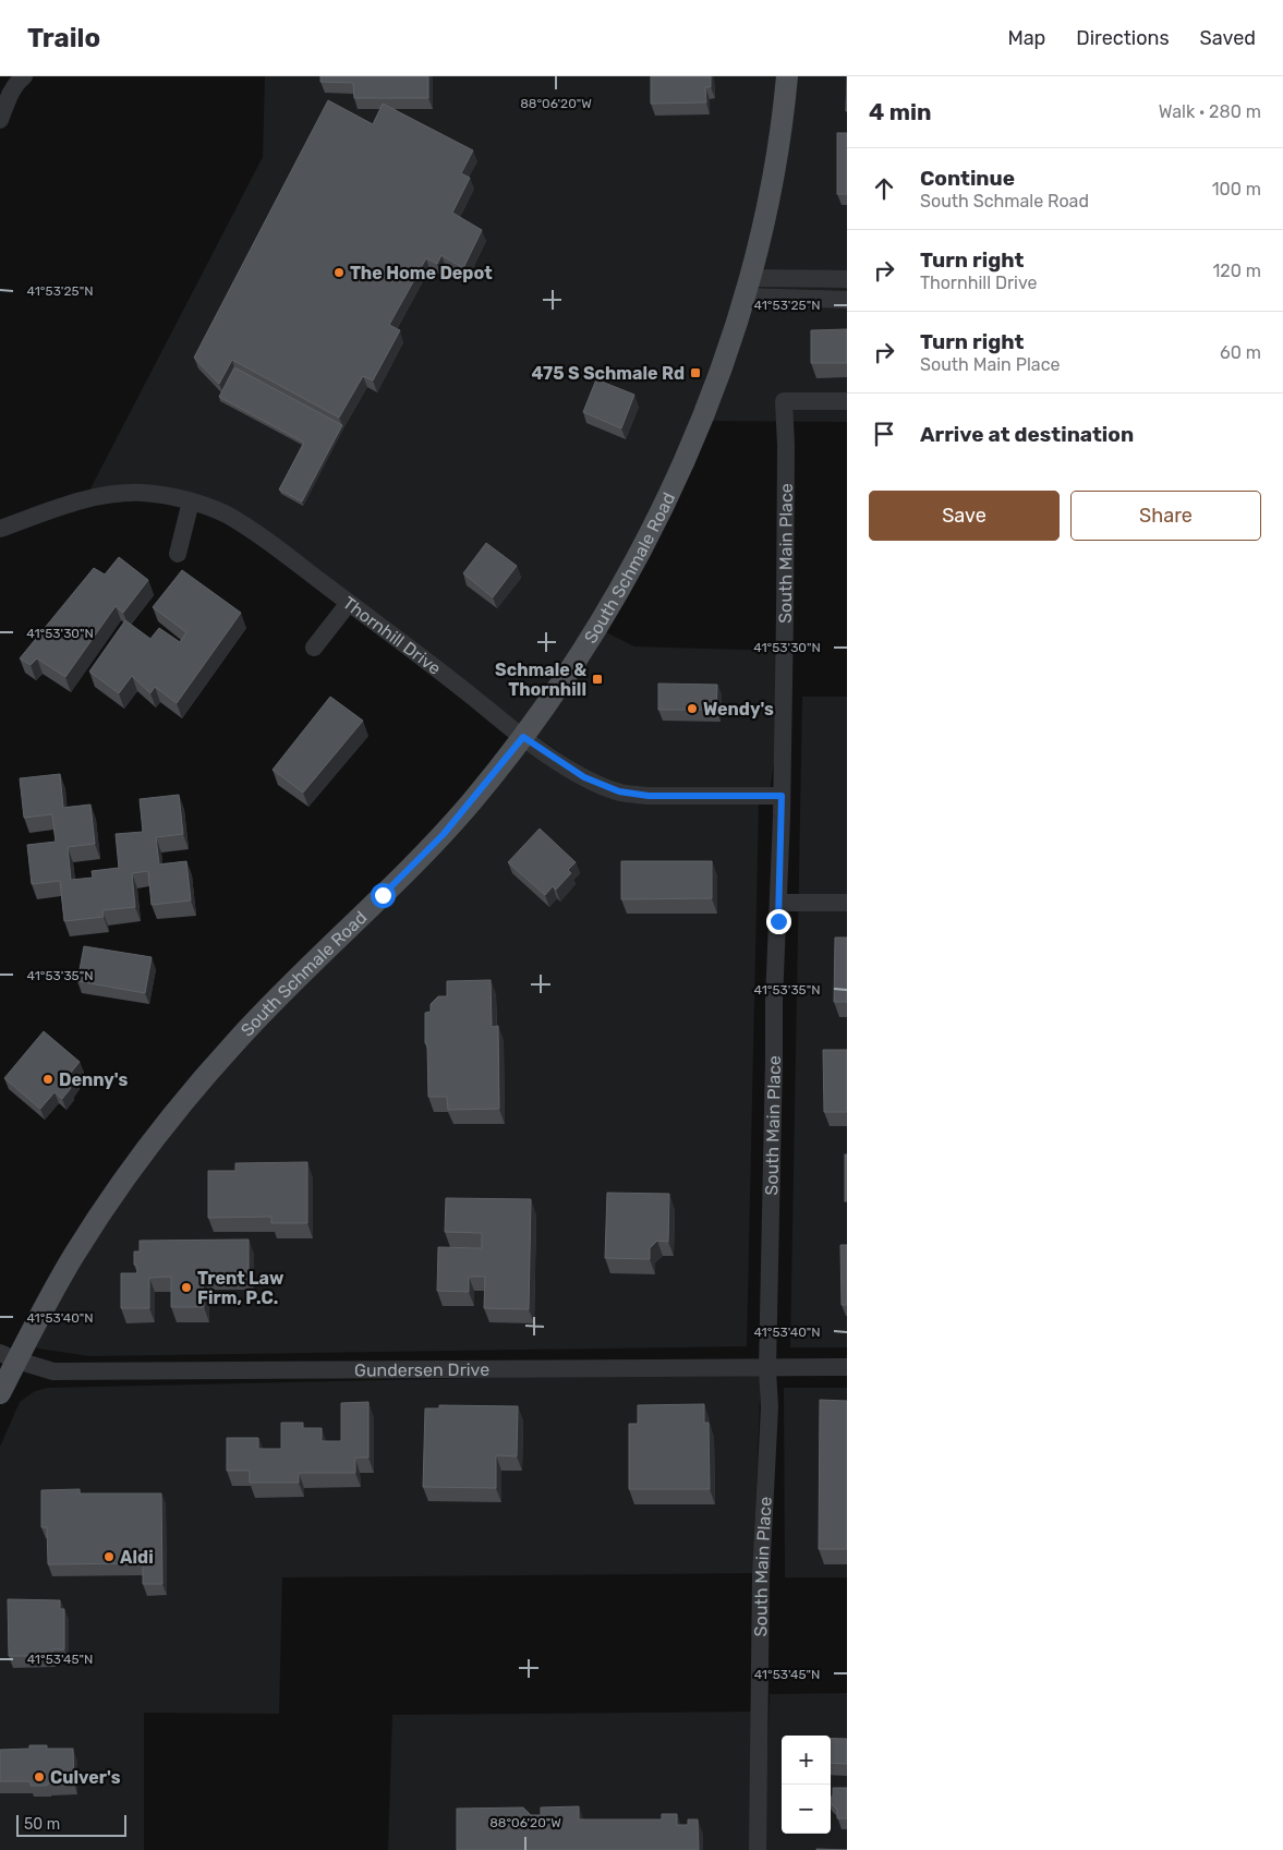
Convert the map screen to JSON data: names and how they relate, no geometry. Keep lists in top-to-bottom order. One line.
{"streets":{"main road":["South Schmale Road"],"street":["South Main Place","Thornhill Drive","Gundersen Drive"]},"crossings":[["South Main Place","Thornhill Drive"],["South Main Place","Gundersen Drive"],["South Schmale Road","Thornhill Drive"],["South Schmale Road","Gundersen Drive"]],"places":{"other":["The Home Depot","Wendy's","Denny's","Trent Law Firm, P.C.","Aldi","Culver's"],"transit":["475 S Schmale Rd","Schmale & Thornhill"]},"scale_bar":"50 m","page":{"header":"Trailo","nav":["Map","Directions","Saved"],"heading":["4 min","Walk · 280 m"],"list":[["Continue","South Schmale Road","100 m"],["Turn right","Thornhill Drive","120 m"],["Turn right","South Main Place","60 m"],"Arrive at destination"],"buttons":["Save","Share"],"map_buttons":["+","−"],"scale":"50 m"},"coordinates":["88°06'20\"W","41°53'25\"N","41°53'30\"N","41°53'35\"N","41°53'40\"N","41°53'45\"N"]}
